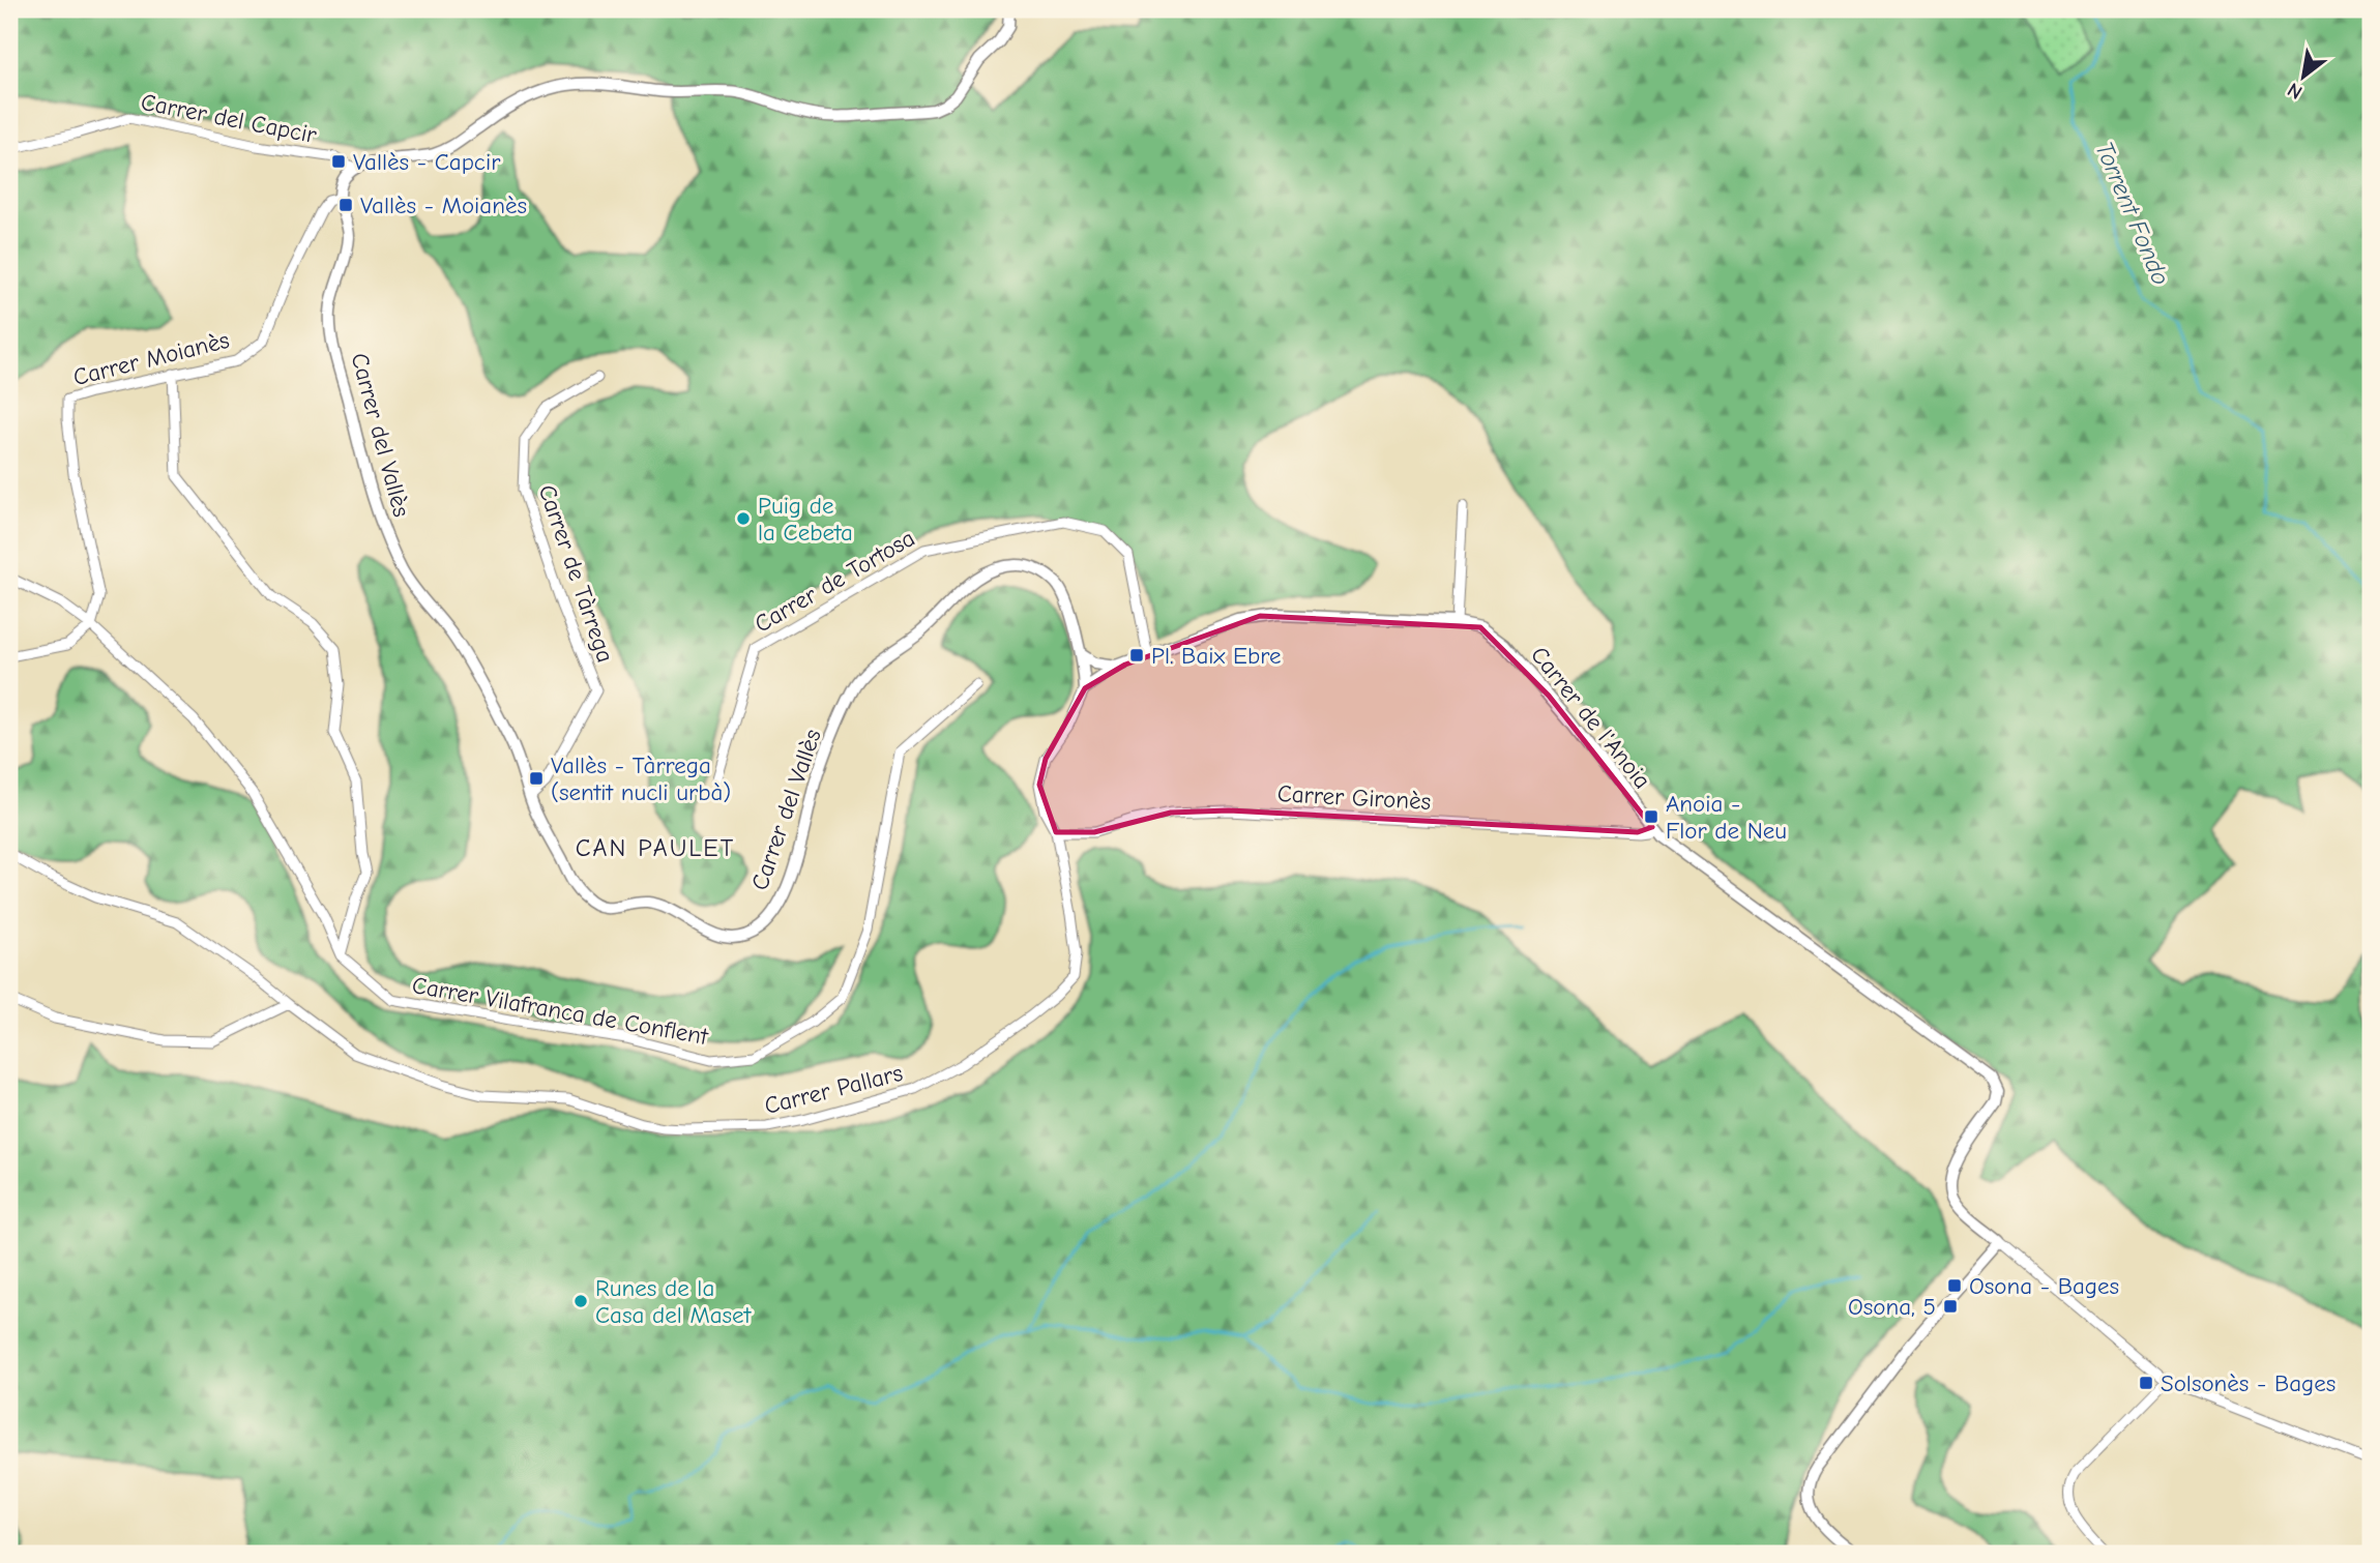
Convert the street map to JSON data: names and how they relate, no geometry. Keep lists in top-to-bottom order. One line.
{"streets":{"street":["Carrer del Capcir","Carrer Moianès","Carrer del Vallès","Carrer de Tàrrega","Carrer de Tortosa","Carrer de l'Anoia","Carrer Gironès","Carrer Vilafranca de Conflent","Carrer Pallars"]},"crossings":[["Carrer Moianès","Carrer del Vallès"],["Carrer Moianès","Carrer Vilafranca de Conflent"],["Carrer del Vallès","Carrer de Tàrrega"],["Carrer del Vallès","Carrer de l'Anoia"],["Carrer del Vallès","Carrer Pallars"],["Carrer de Tortosa","Carrer de l'Anoia"],["Carrer de l'Anoia","Carrer Gironès"],["Carrer de l'Anoia","Carrer Pallars"],["Carrer Gironès","Carrer Pallars"]],"districts":["CAN PAULET"],"water":["Torrent Fondo"],"places":{"transit":["Vallès - Capcir","Vallès - Moianès","Pl. Baix Ebre","Vallès - Tàrrega (sentit nucli urbà)","Anoia - Flor de Neu","Osona - Bages","Osona, 5","Solsonès - Bages"],"other":["Puig de la Cebeta","Runes de la Casa del Maset"]},"north":"bottom left"}
